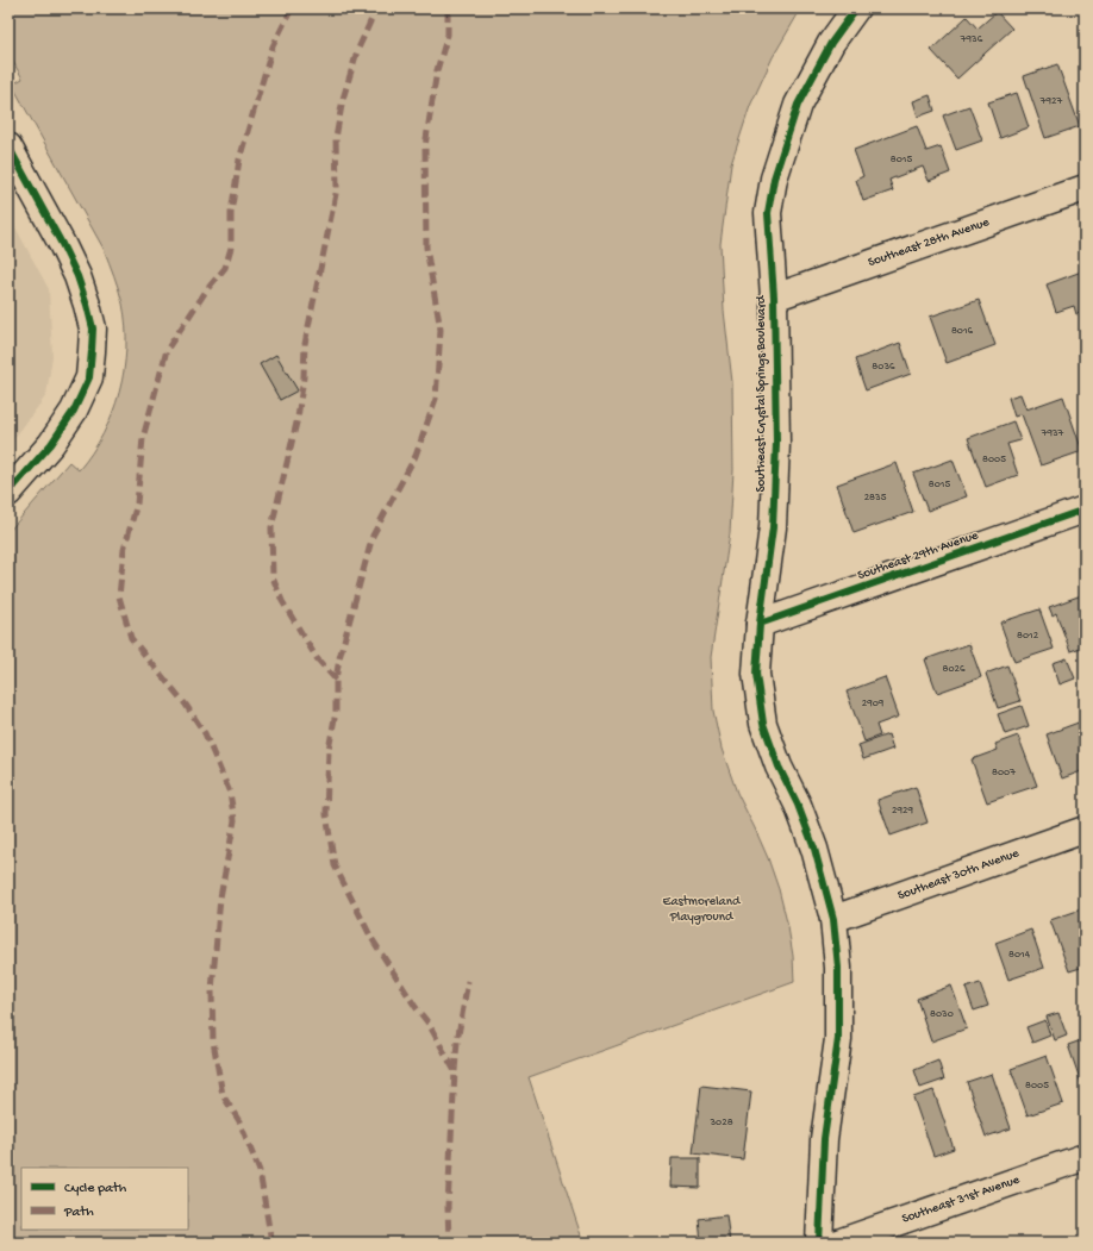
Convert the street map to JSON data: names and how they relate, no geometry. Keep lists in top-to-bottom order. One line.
{"streets":{"street":["Southeast 28th Avenue","Southeast Crystal Springs Boulevard","Southeast 29th Avenue","Southeast 30th Avenue","Southeast 31st Avenue"]},"crossings":[["Southeast 28th Avenue","Southeast Crystal Springs Boulevard"],["Southeast Crystal Springs Boulevard","Southeast 29th Avenue"],["Southeast Crystal Springs Boulevard","Southeast 30th Avenue"]],"parks":["Eastmoreland Playground"],"house_numbers":["7936","7927","8015","8016","8036","7937","8005","8015","2835","8012","8026","2909","8007","2929","8014","8030","8005","3028"],"legend":["Cycle path","Path"]}
